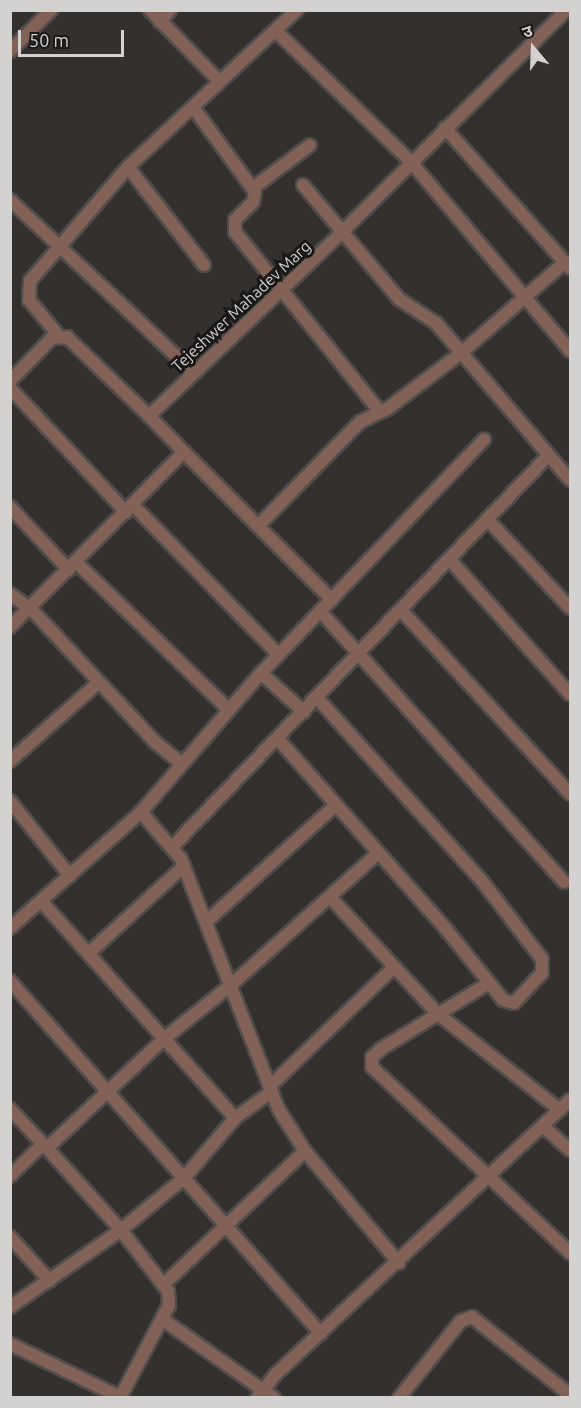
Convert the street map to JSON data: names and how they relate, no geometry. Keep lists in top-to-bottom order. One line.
{"streets":{"street":["Tejeshwer Mahadev Marg"]},"scale_bar":"50 m","north":"top"}
